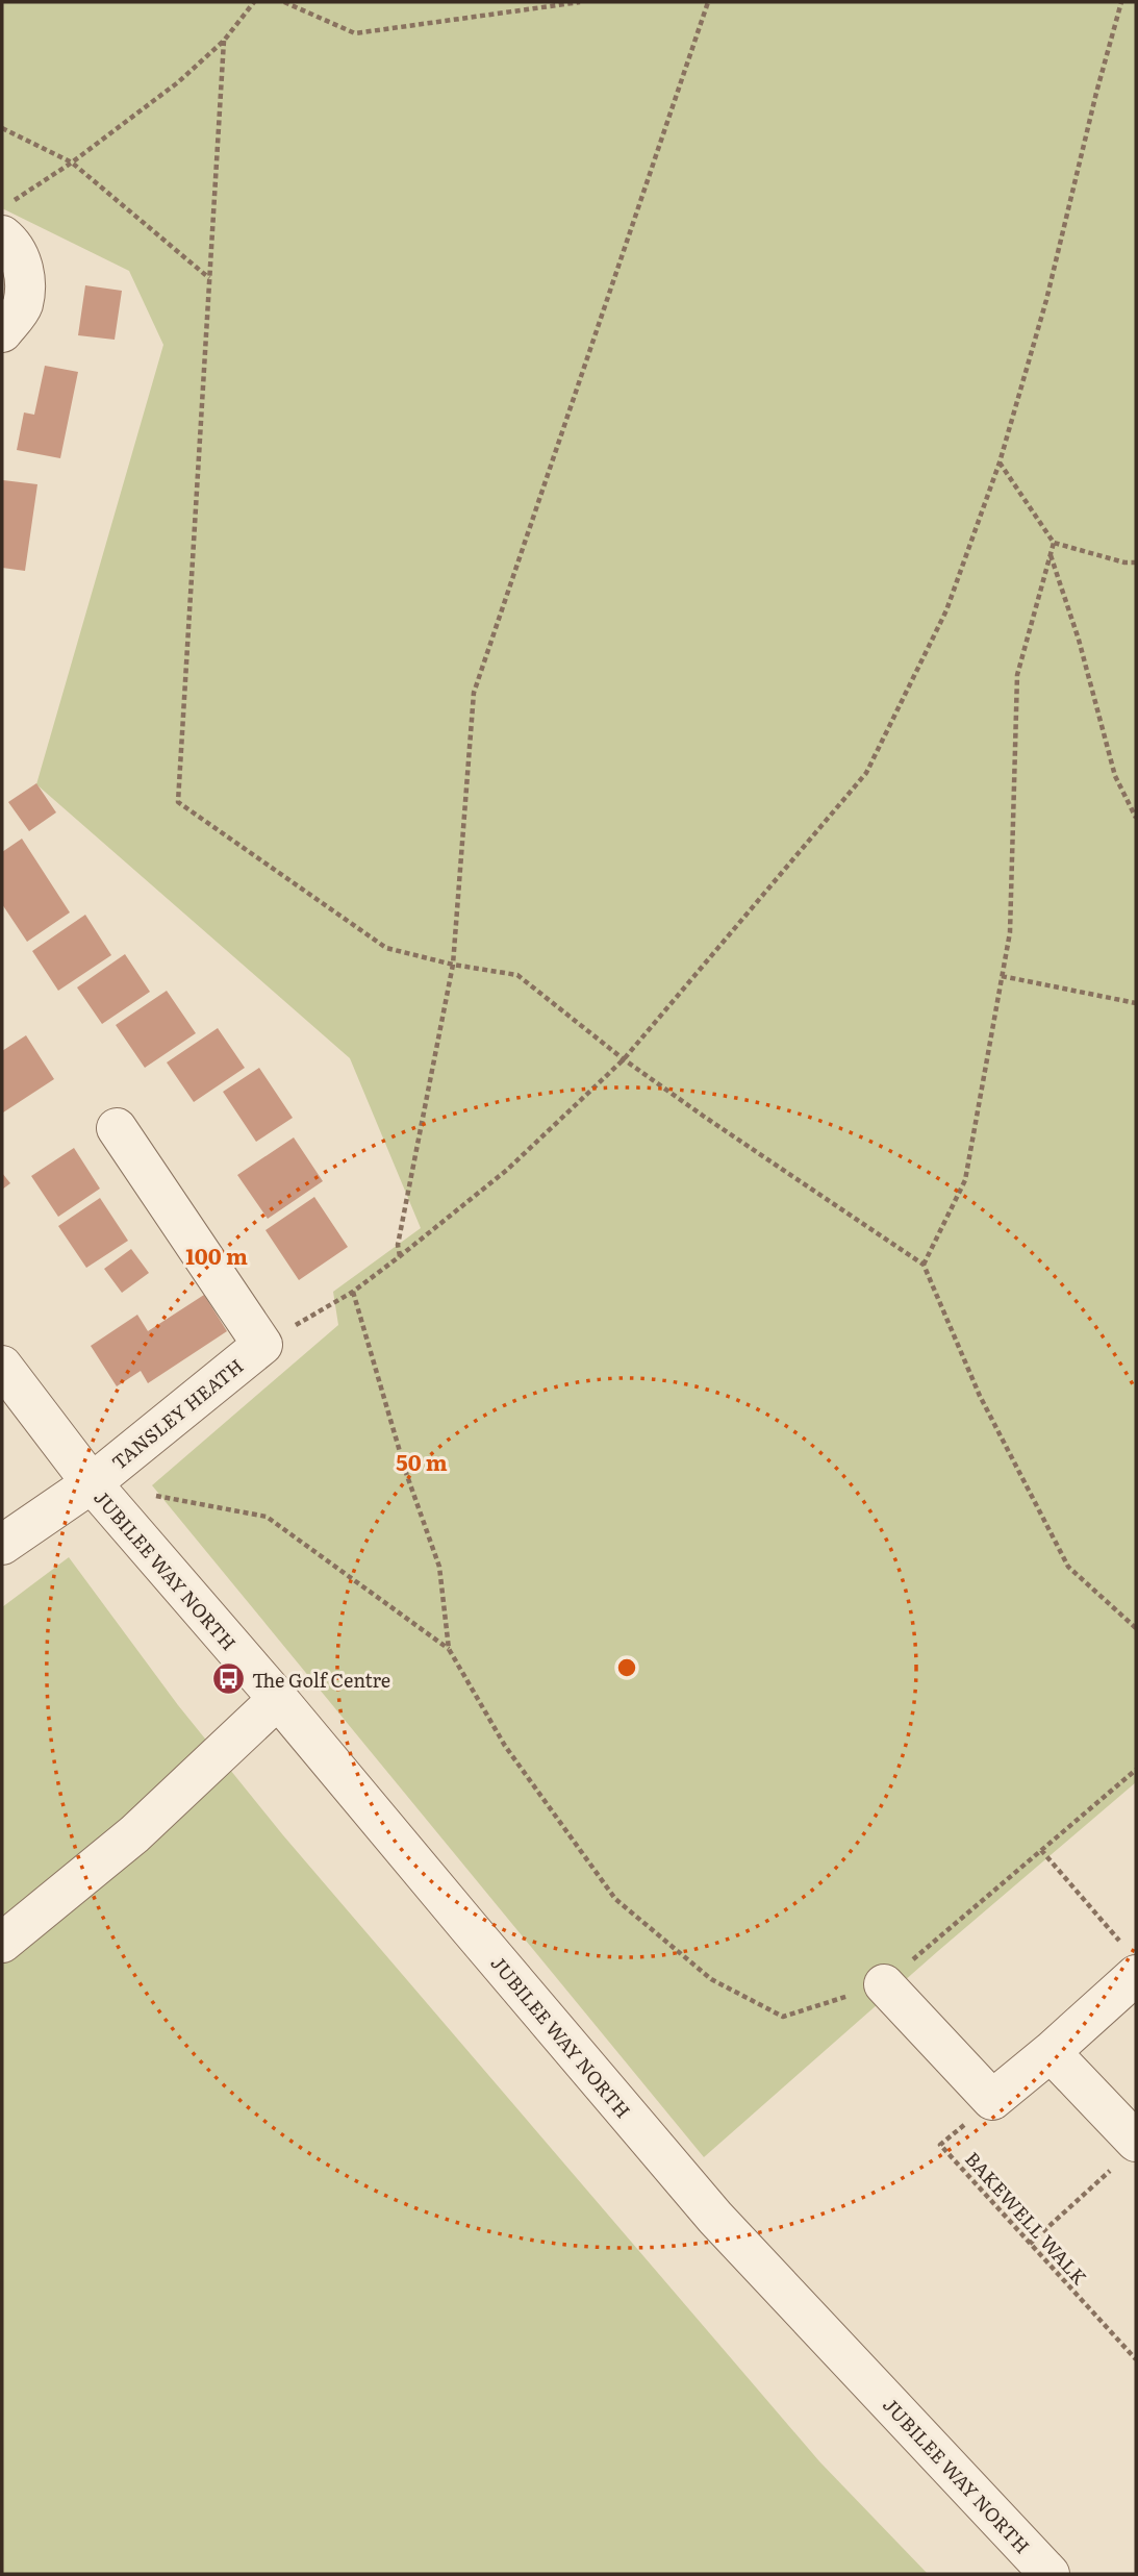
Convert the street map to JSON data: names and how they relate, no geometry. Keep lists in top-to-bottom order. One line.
{"streets":{"street":["TANSLEY HEATH","JUBILEE WAY NORTH"],"path":["BAKEWELL WALK"]},"crossings":[["TANSLEY HEATH","JUBILEE WAY NORTH"]],"places":{"bus stop":["The Golf Centre"]},"rings":["100 m","50 m"]}
